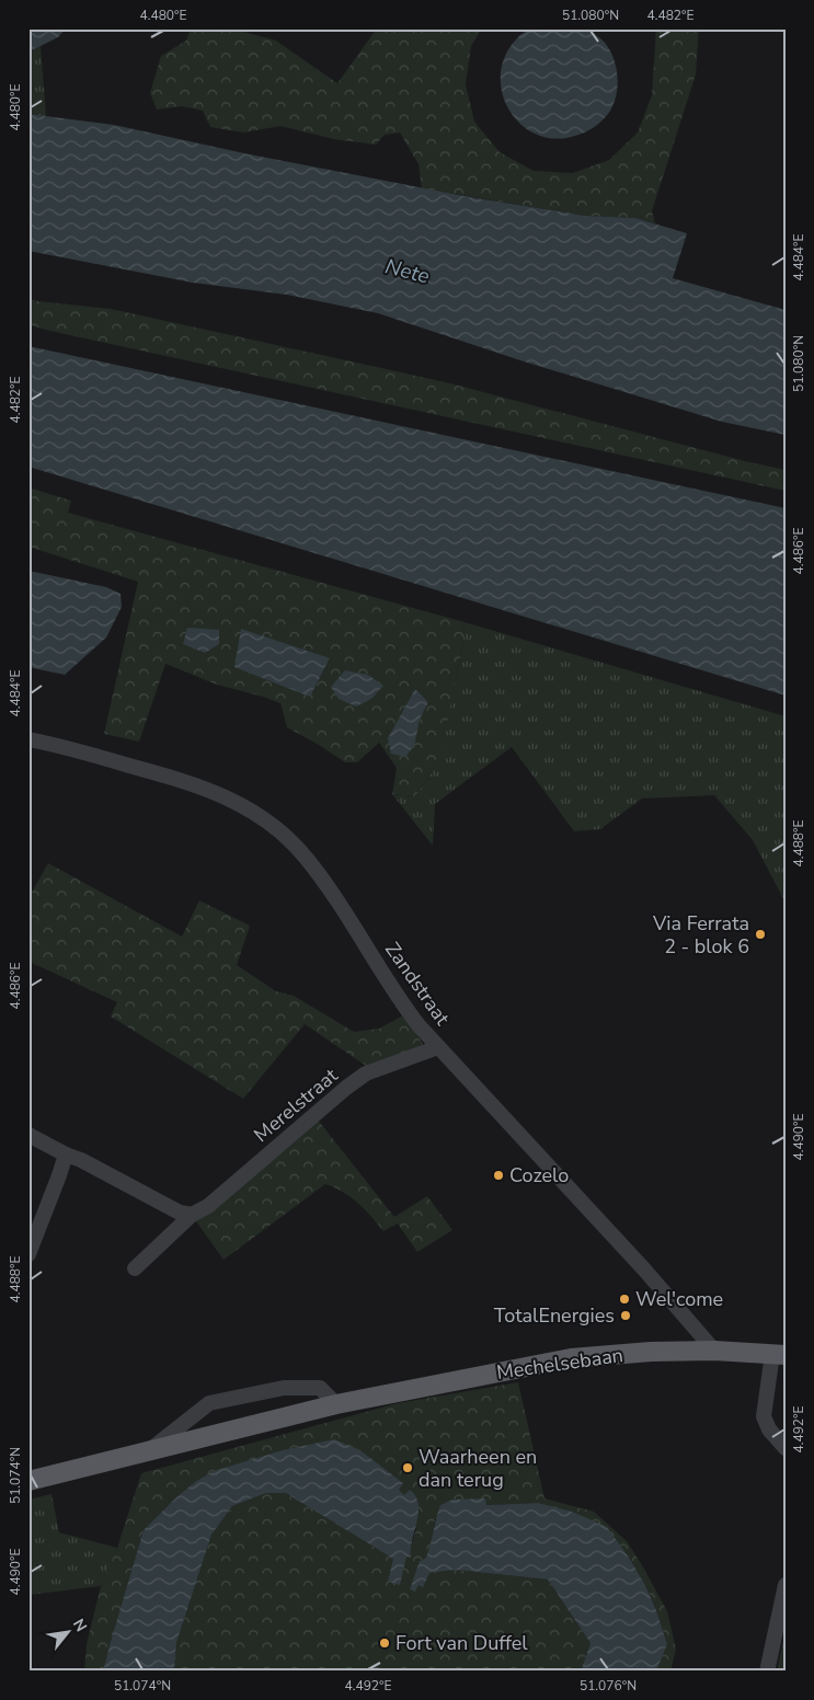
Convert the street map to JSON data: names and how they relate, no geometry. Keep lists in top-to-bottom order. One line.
{"streets":{"main road":["Mechelsebaan"],"street":["Zandstraat","Merelstraat"]},"crossings":[["Zandstraat","Merelstraat"],["Zandstraat","Mechelsebaan"]],"water":["Nete"],"places":["Via Ferrata 2 - blok 6","Cozelo","Wel'come","TotalEnergies","Waarheen en dan terug","Fort van Duffel"],"north":"top right","coordinates":["4.480°E","51.080°N","4.482°E","4.484°E","4.486°E","4.488°E","4.490°E","4.492°E","51.074°N","51.076°N"]}
